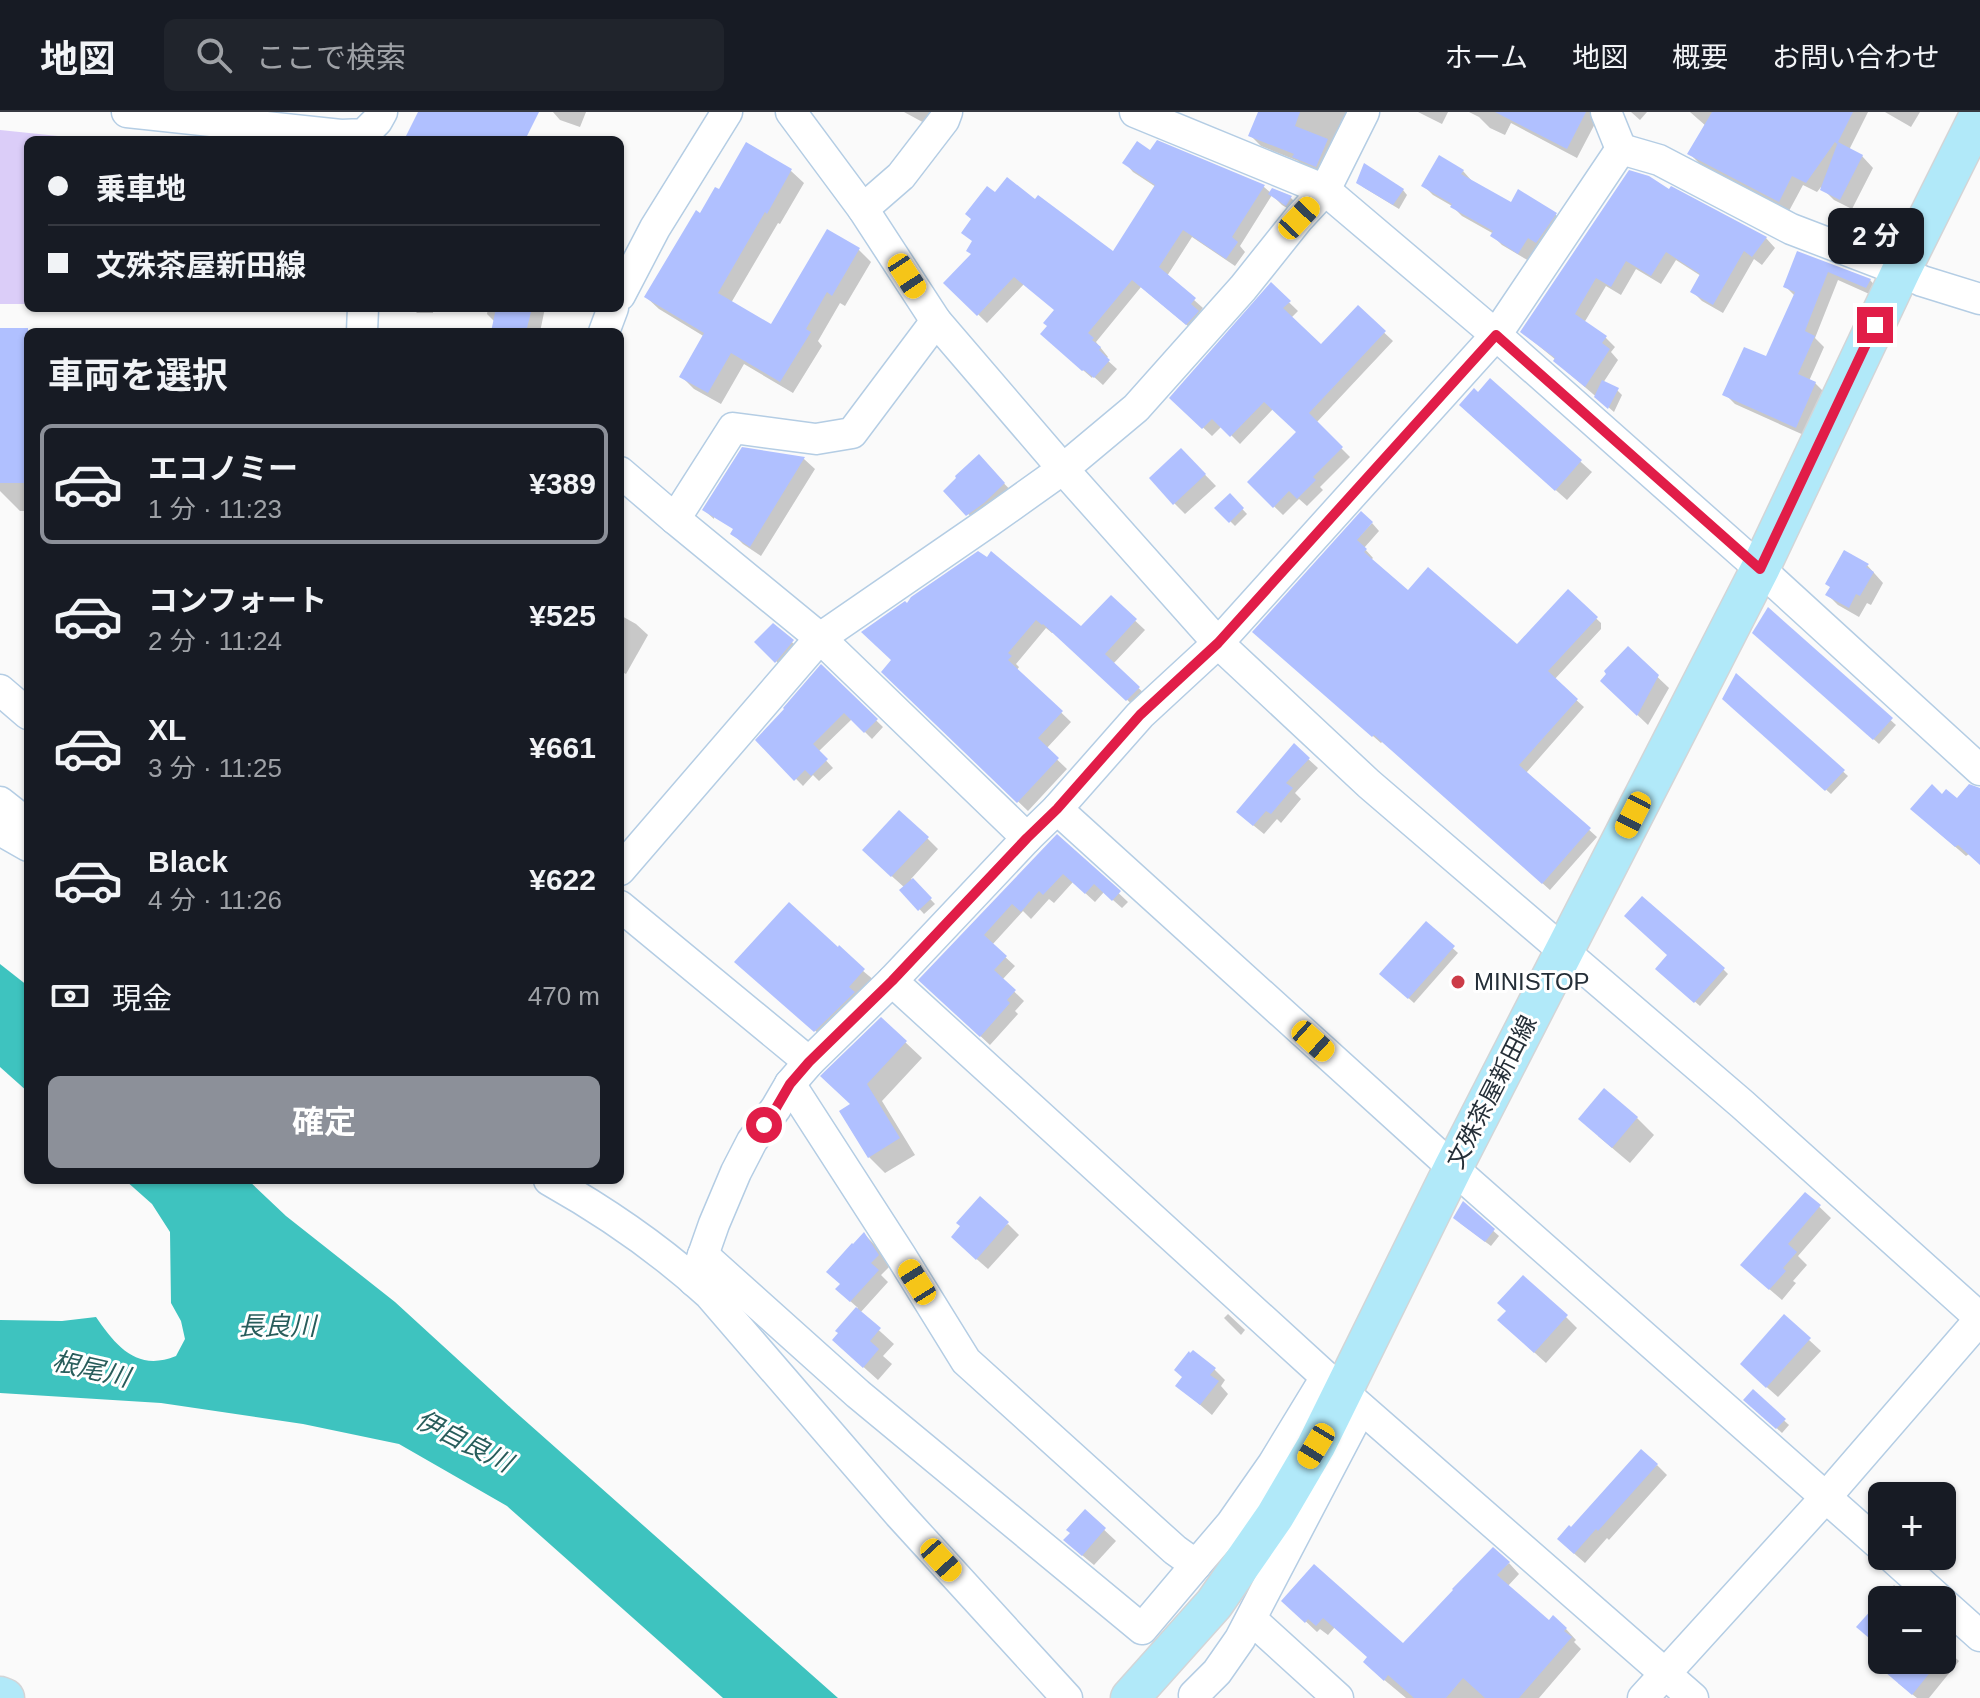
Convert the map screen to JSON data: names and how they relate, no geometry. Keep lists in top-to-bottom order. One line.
{"streets":{"main road":["文殊茶屋新田線"]},"water":["長良川","根尾川","伊自良川"],"places":["MINISTOP"],"page":{"header":"地図","search":"ここで検索","nav":["ホーム","地図","概要","お問い合わせ"],"banner":["乗車地","文殊茶屋新田線"],"bubble":"2 分","heading":"車両を選択","list":[{"name":"エコノミー","note":"1 分 · 11:23","value":"¥389"},{"name":"コンフォート","note":"2 分 · 11:24","value":"¥525"},{"name":"XL","note":"3 分 · 11:25","value":"¥661"},{"name":"Black","note":"4 分 · 11:26","value":"¥622"}],"pay":["現金","470 m"],"buttons":"確定","map_buttons":["+","−"]}}
